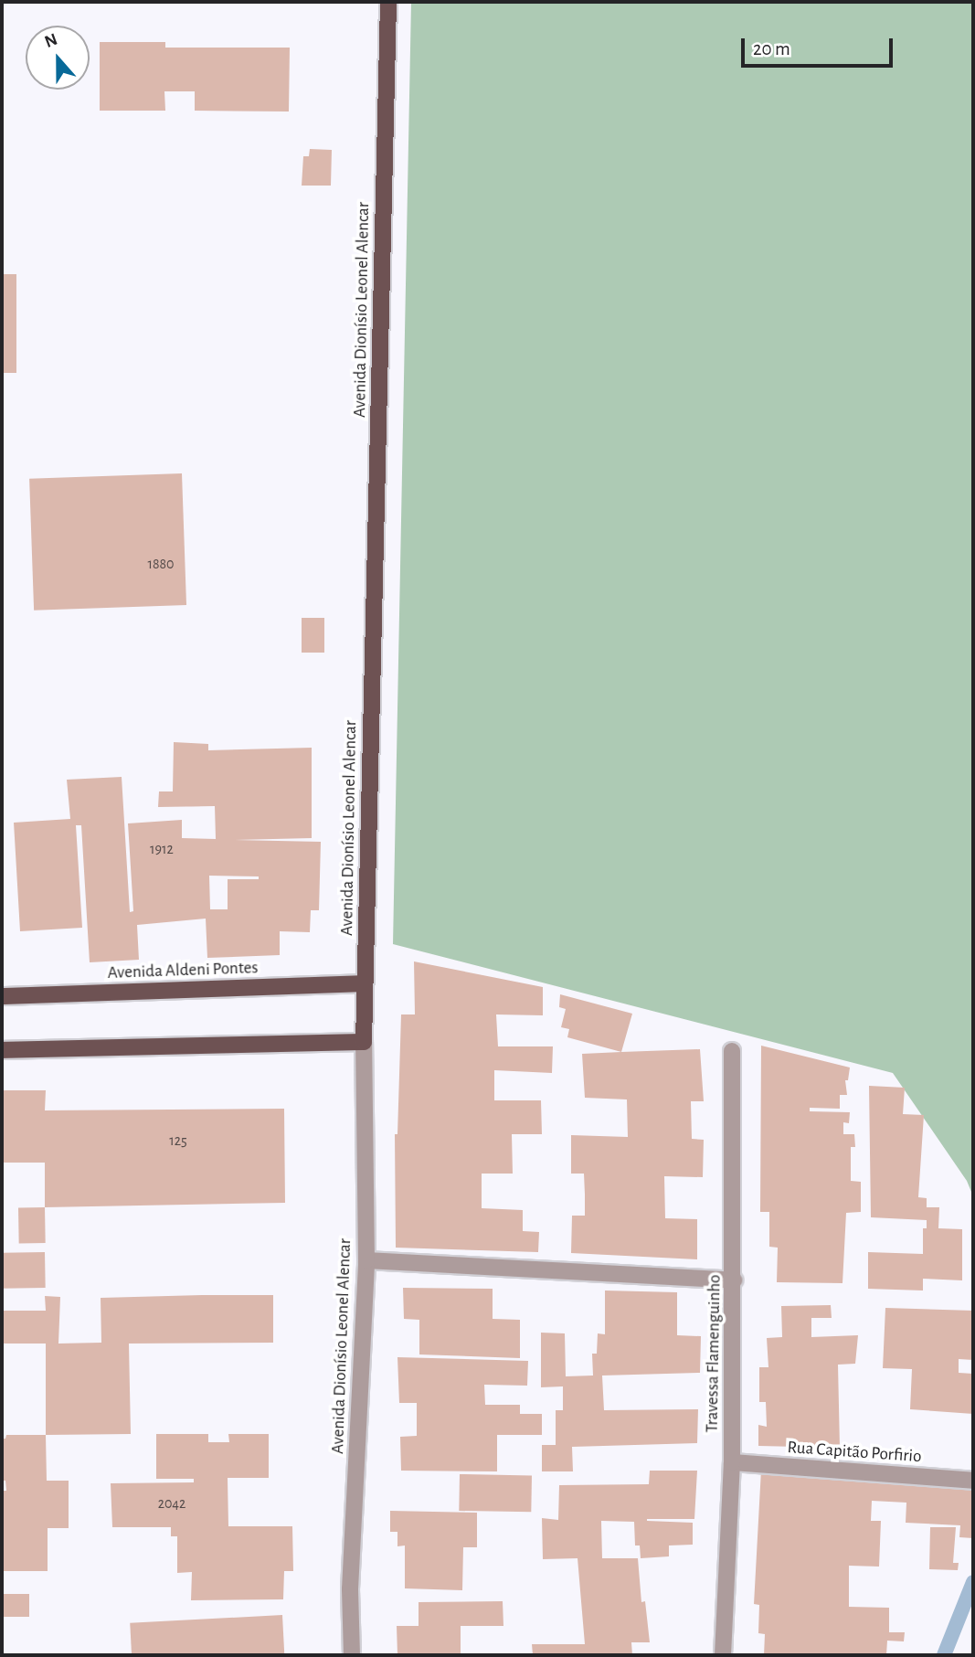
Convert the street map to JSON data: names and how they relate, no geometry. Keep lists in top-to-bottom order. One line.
{"streets":{"main road":["Avenida Dionísio Leonel Alencar","Avenida Aldeni Pontes"],"street":["Travessa Flamenguinho","Rua Capitão Porfirio"]},"crossings":[["Avenida Dionísio Leonel Alencar","Avenida Aldeni Pontes"],["Travessa Flamenguinho","Rua Capitão Porfirio"]],"house_numbers":["1880","1912","125","2042"],"scale_bar":"20 m","north":"top"}
